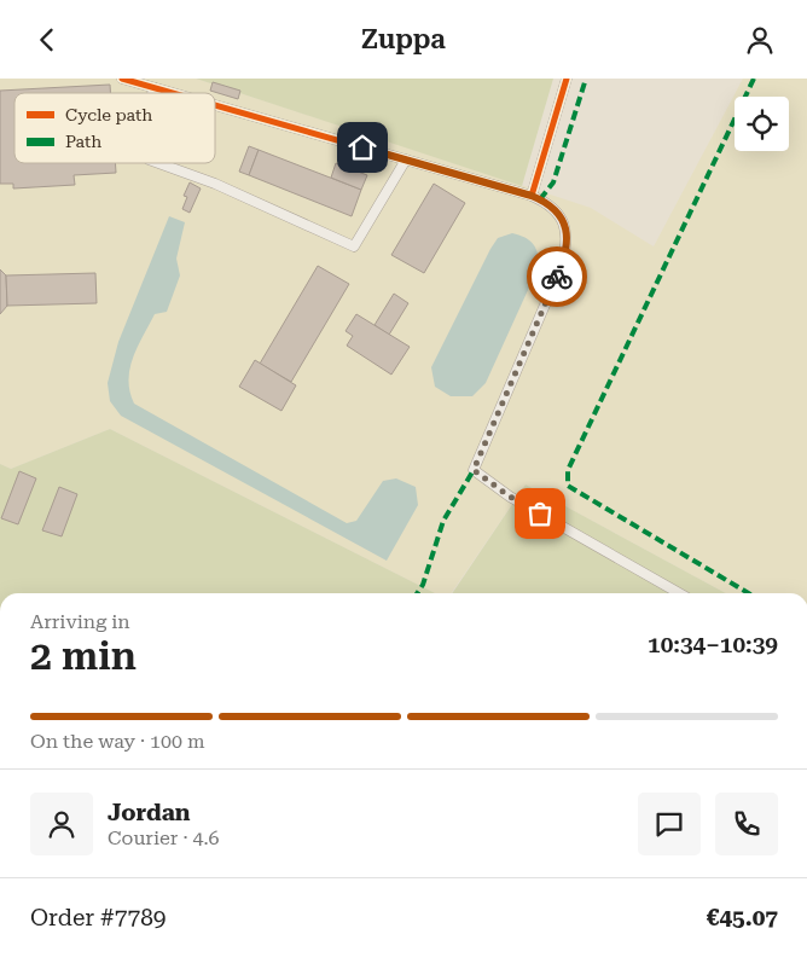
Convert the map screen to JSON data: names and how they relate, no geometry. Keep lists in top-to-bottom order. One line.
{"legend":["Cycle path","Path"],"page":{"header":"Zuppa","heading":["2 min","Arriving in","10:34–10:39"],"panel":["Jordan","Courier · 4.6","Order #7789","€45.07"],"bar":"On the way · 100 m"}}
